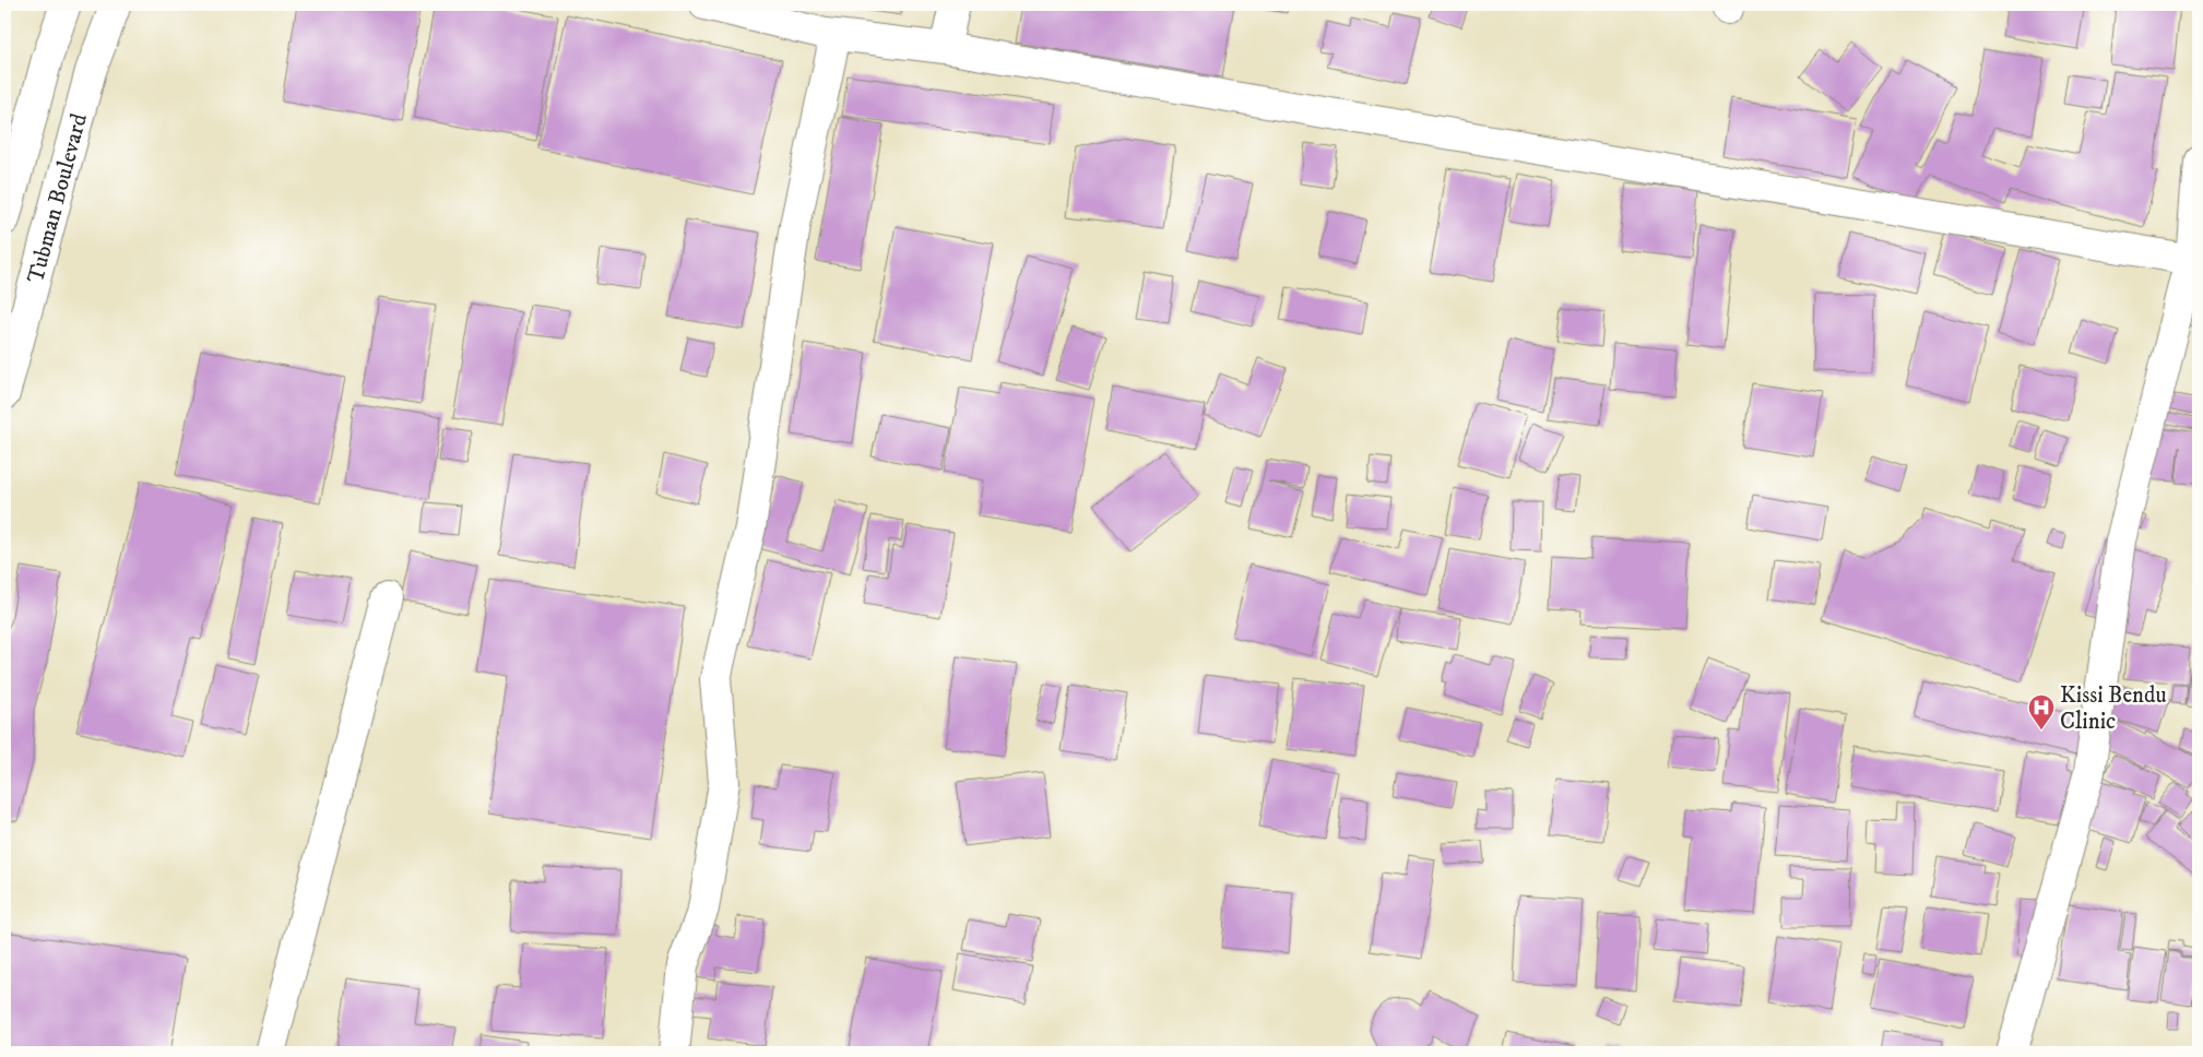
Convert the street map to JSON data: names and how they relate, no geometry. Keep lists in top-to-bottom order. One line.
{"streets":{"main road":["Tubman Boulevard"]},"places":{"hospital":["Kissi Bendu Clinic"]}}
